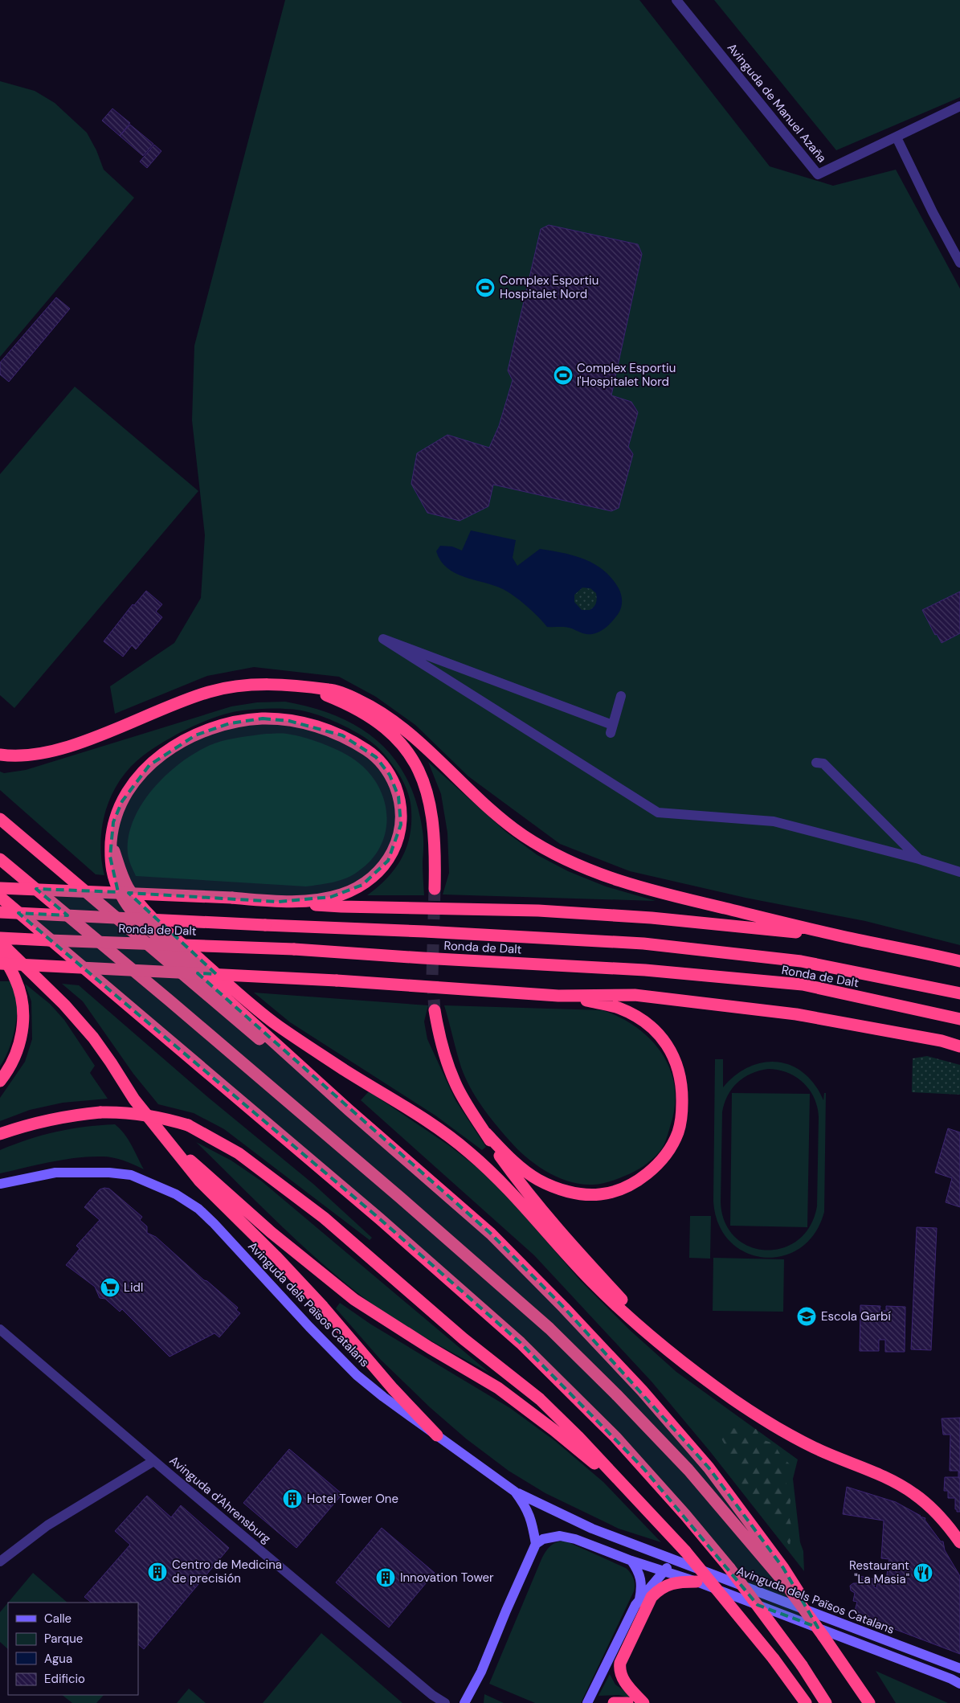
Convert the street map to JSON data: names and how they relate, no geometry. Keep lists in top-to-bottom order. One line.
{"streets":{"highway":["Ronda de Dalt"],"street":["Avinguda de Manuel Azaña","Avinguda dels Països Catalans","Avinguda d'Ahrensburg"]},"places":{"sports":["Complex Esportiu Hospitalet Nord","Complex Esportiu l'Hospitalet Nord"],"supermarket":["Lidl"],"school or university":["Escola Garbí"],"building":["Hotel Tower One","Centro de Medicina de precisión","Innovation Tower"],"restaurant":["Restaurant \"La Masia\""]},"legend":["Calle","Parque","Agua","Edificio"]}
